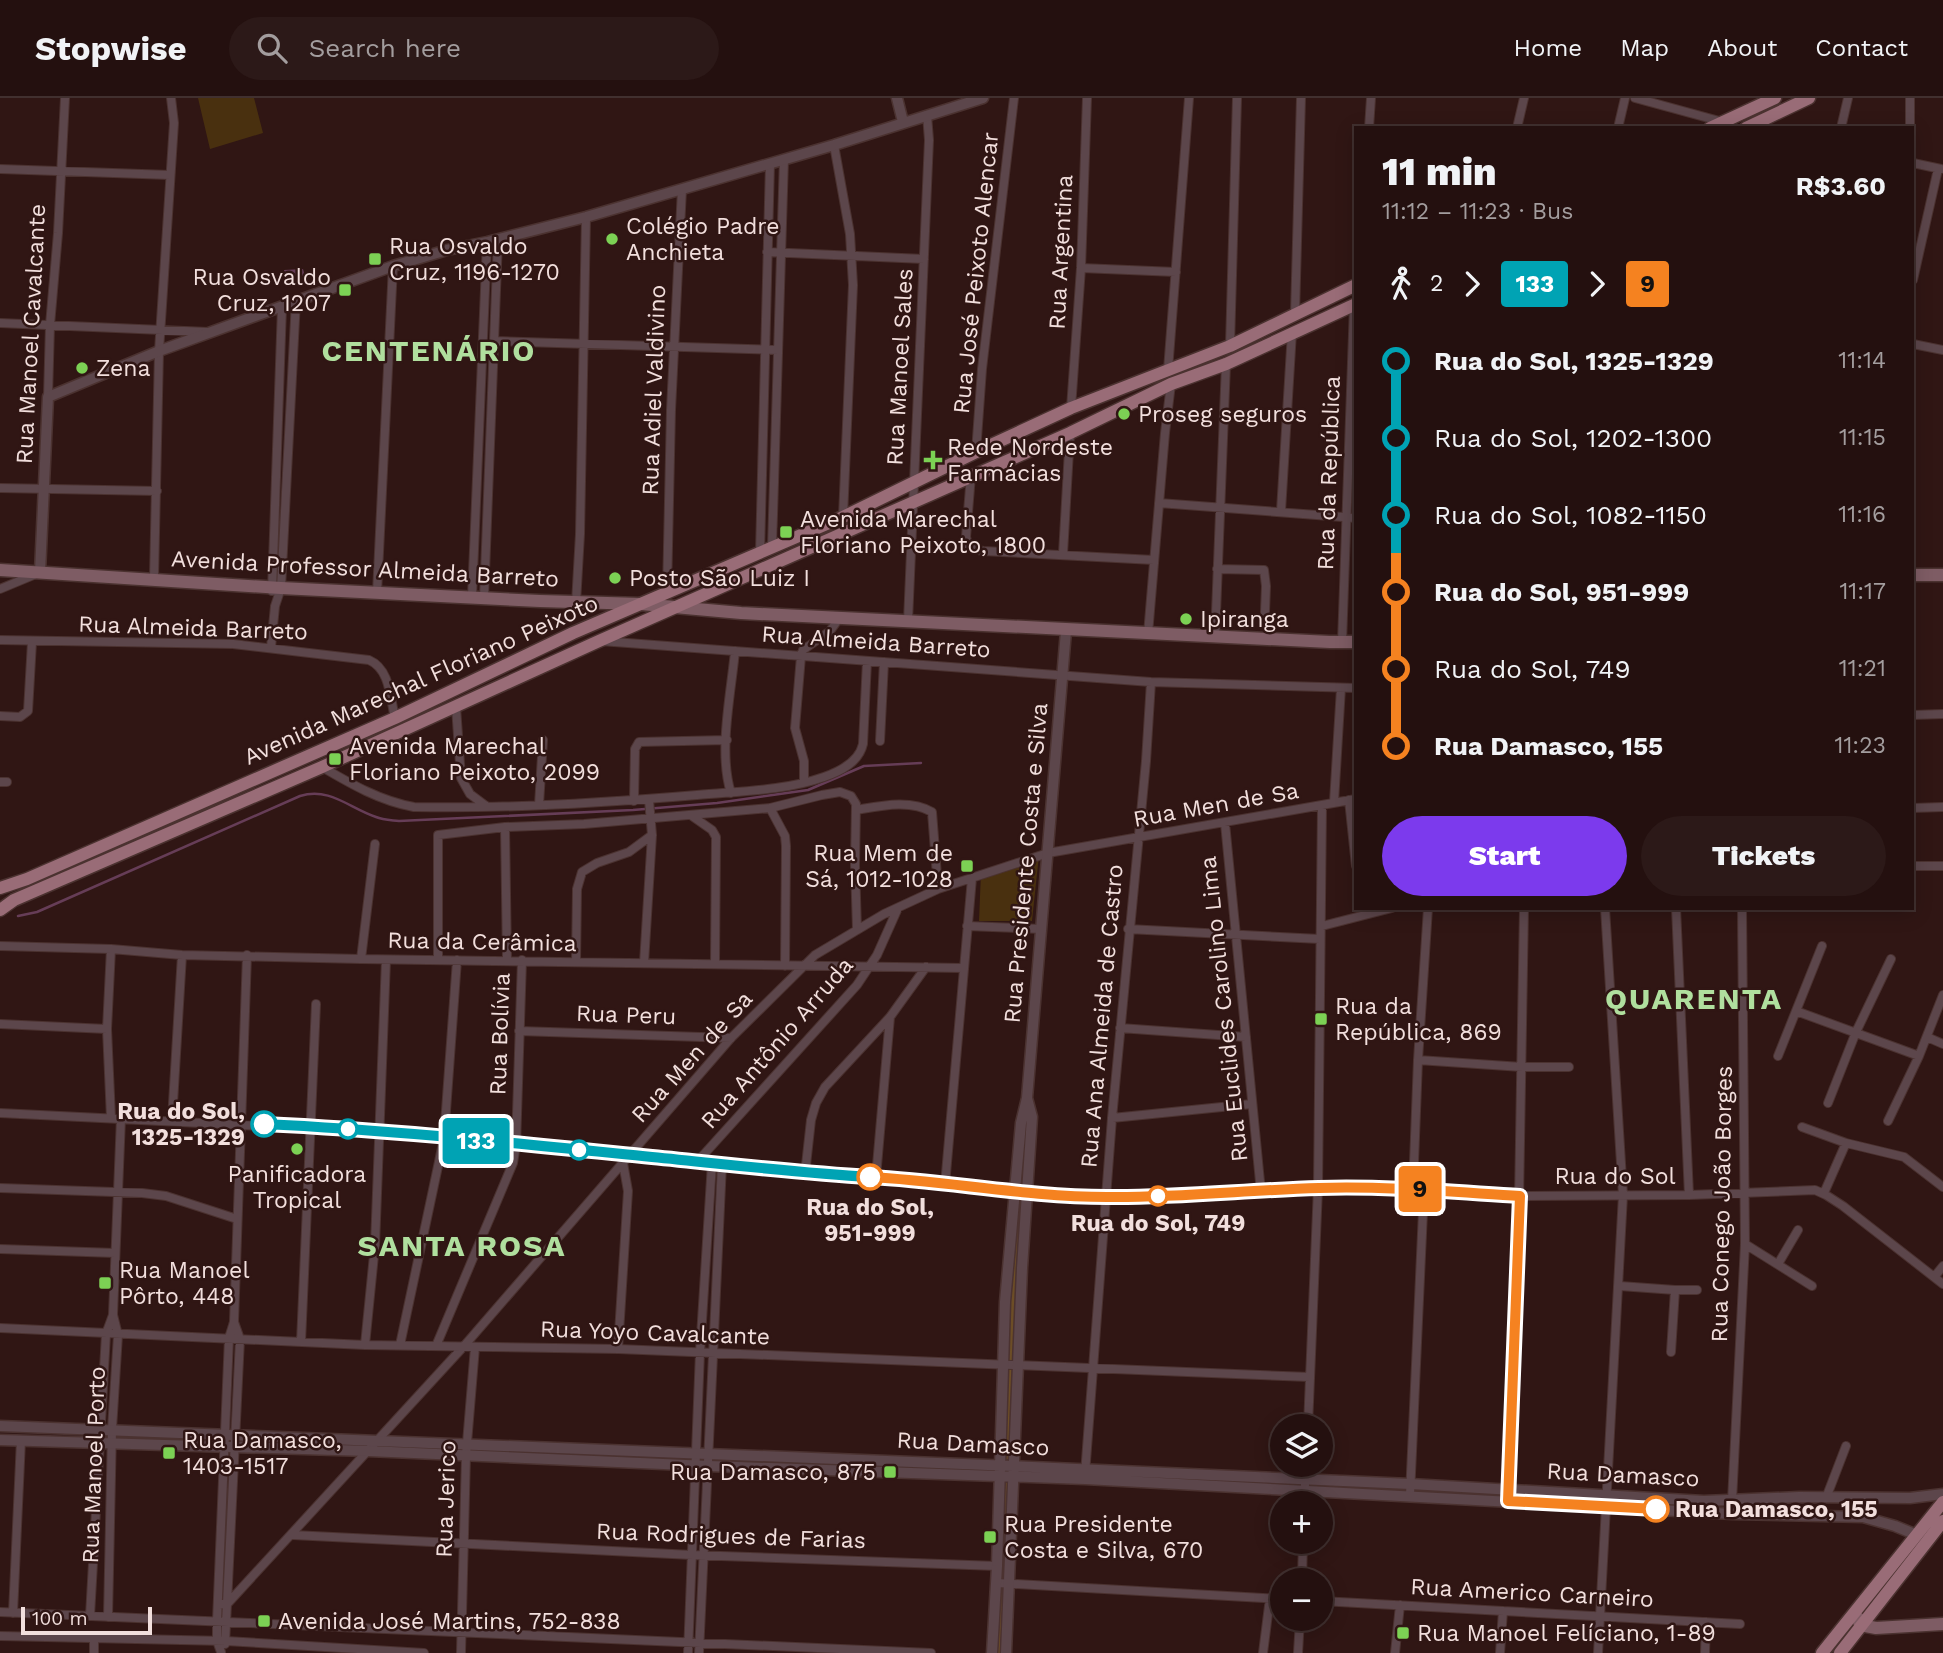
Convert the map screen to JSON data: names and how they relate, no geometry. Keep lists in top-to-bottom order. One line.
{"streets":{"main road":["Avenida Professor Almeida Barreto","Avenida Marechal Floriano Peixoto"],"street":["Rua Argentina","Rua José Peixoto Alencar","Rua Manoel Cavalcante","Rua Manoel Sales","Rua Adiel Valdivino","Rua da República","Rua Almeida Barreto","Rua Men de Sa","Rua Presidente Costa e Silva","Rua da Cerâmica","Rua Euclides Carolino Lima","Rua Peru","Rua Ana Almeida de Castro","Rua Bolívia","Rua Antônio Arruda","Rua do Sol","Rua Conego João Borges","Rua Yoyo Cavalcante","Rua Damasco","Rua Manoel Porto","Rua Jerico","Rua Rodrigues de Farias","Rua Americo Carneiro"]},"crossings":[["Rua Argentina","Avenida Marechal Floriano Peixoto"],["Rua José Peixoto Alencar","Avenida Marechal Floriano Peixoto"],["Rua Manoel Cavalcante","Avenida Professor Almeida Barreto"],["Rua Manoel Sales","Avenida Professor Almeida Barreto"],["Rua Manoel Sales","Avenida Marechal Floriano Peixoto"],["Rua Adiel Valdivino","Avenida Marechal Floriano Peixoto"],["Rua da República","Avenida Professor Almeida Barreto"],["Avenida Professor Almeida Barreto","Avenida Marechal Floriano Peixoto"],["Avenida Professor Almeida Barreto","Rua Presidente Costa e Silva"],["Rua Almeida Barreto","Avenida Marechal Floriano Peixoto"],["Rua Almeida Barreto","Rua Presidente Costa e Silva"],["Rua Almeida Barreto","Rua Ana Almeida de Castro"],["Rua Men de Sa","Rua Presidente Costa e Silva"],["Rua Men de Sa","Rua da Cerâmica"],["Rua Men de Sa","Rua Euclides Carolino Lima"],["Rua Men de Sa","Rua Peru"],["Rua Men de Sa","Rua Ana Almeida de Castro"],["Rua Men de Sa","Rua Antônio Arruda"],["Rua Men de Sa","Rua do Sol"],["Rua Men de Sa","Rua Yoyo Cavalcante"],["Rua Men de Sa","Rua Damasco"],["Rua Men de Sa","Rua Rodrigues de Farias"],["Rua Presidente Costa e Silva","Rua do Sol"],["Rua Presidente Costa e Silva","Rua Yoyo Cavalcante"],["Rua Presidente Costa e Silva","Rua Damasco"],["Rua Presidente Costa e Silva","Rua Rodrigues de Farias"],["Rua da Cerâmica","Rua Bolívia"],["Rua da Cerâmica","Rua Antônio Arruda"],["Rua Euclides Carolino Lima","Rua do Sol"],["Rua Peru","Rua Bolívia"],["Rua Ana Almeida de Castro","Rua do Sol"],["Rua Ana Almeida de Castro","Rua Yoyo Cavalcante"],["Rua Ana Almeida de Castro","Rua Damasco"],["Rua Bolívia","Rua do Sol"],["Rua Bolívia","Rua Yoyo Cavalcante"],["Rua Antônio Arruda","Rua do Sol"],["Rua do Sol","Rua Conego João Borges"],["Rua do Sol","Rua Manoel Porto"],["Rua Conego João Borges","Rua Damasco"],["Rua Yoyo Cavalcante","Rua Manoel Porto"],["Rua Yoyo Cavalcante","Rua Jerico"],["Rua Damasco","Rua Manoel Porto"],["Rua Damasco","Rua Jerico"],["Rua Jerico","Rua Rodrigues de Farias"]],"districts":["CENTENÁRIO","QUARENTA","SANTA ROSA"],"places":{"other":["Colégio Padre Anchieta","Zena","Proseg seguros","Posto São Luiz I","Ipiranga","Rua do Sol, 1325-1329","Panificadora Tropical","Rua do Sol, 951-999","Rua do Sol, 749","Rua Damasco, 155"],"transit":["Rua Osvaldo Cruz, 1196-1270","Rua Osvaldo Cruz, 1207","Avenida Marechal Floriano Peixoto, 1800","Avenida Marechal Floriano Peixoto, 2099","Rua Mem de Sá, 1012-1028","Rua da República, 869","Rua Manoel Pôrto, 448","Rua Damasco, 1403-1517","Rua Damasco, 875","Rua Presidente Costa e Silva, 670","Avenida José Martins, 752-838","Rua Manoel Felíciano, 1-89"],"health":["Rede Nordeste Farmácias"]},"lines":["bus line 133","bus line 9"],"scale_bar":"100 m","page":{"header":"Stopwise","search":"Search here","nav":["Home","Map","About","Contact"],"on_map":["133","9"],"heading":["11 min","11:12 – 11:23 · Bus","R$3.60"],"legs":["2","133","9"],"list":[{"name":"Rua do Sol, 1325-1329","value":"11:14"},{"name":"Rua do Sol, 1202-1300","value":"11:15"},{"name":"Rua do Sol, 1082-1150","value":"11:16"},{"name":"Rua do Sol, 951-999","value":"11:17"},{"name":"Rua do Sol, 749","value":"11:21"},{"name":"Rua Damasco, 155","value":"11:23"}],"buttons":["Start","Tickets"],"map_buttons":["+","−"],"scale":"100 m"}}
